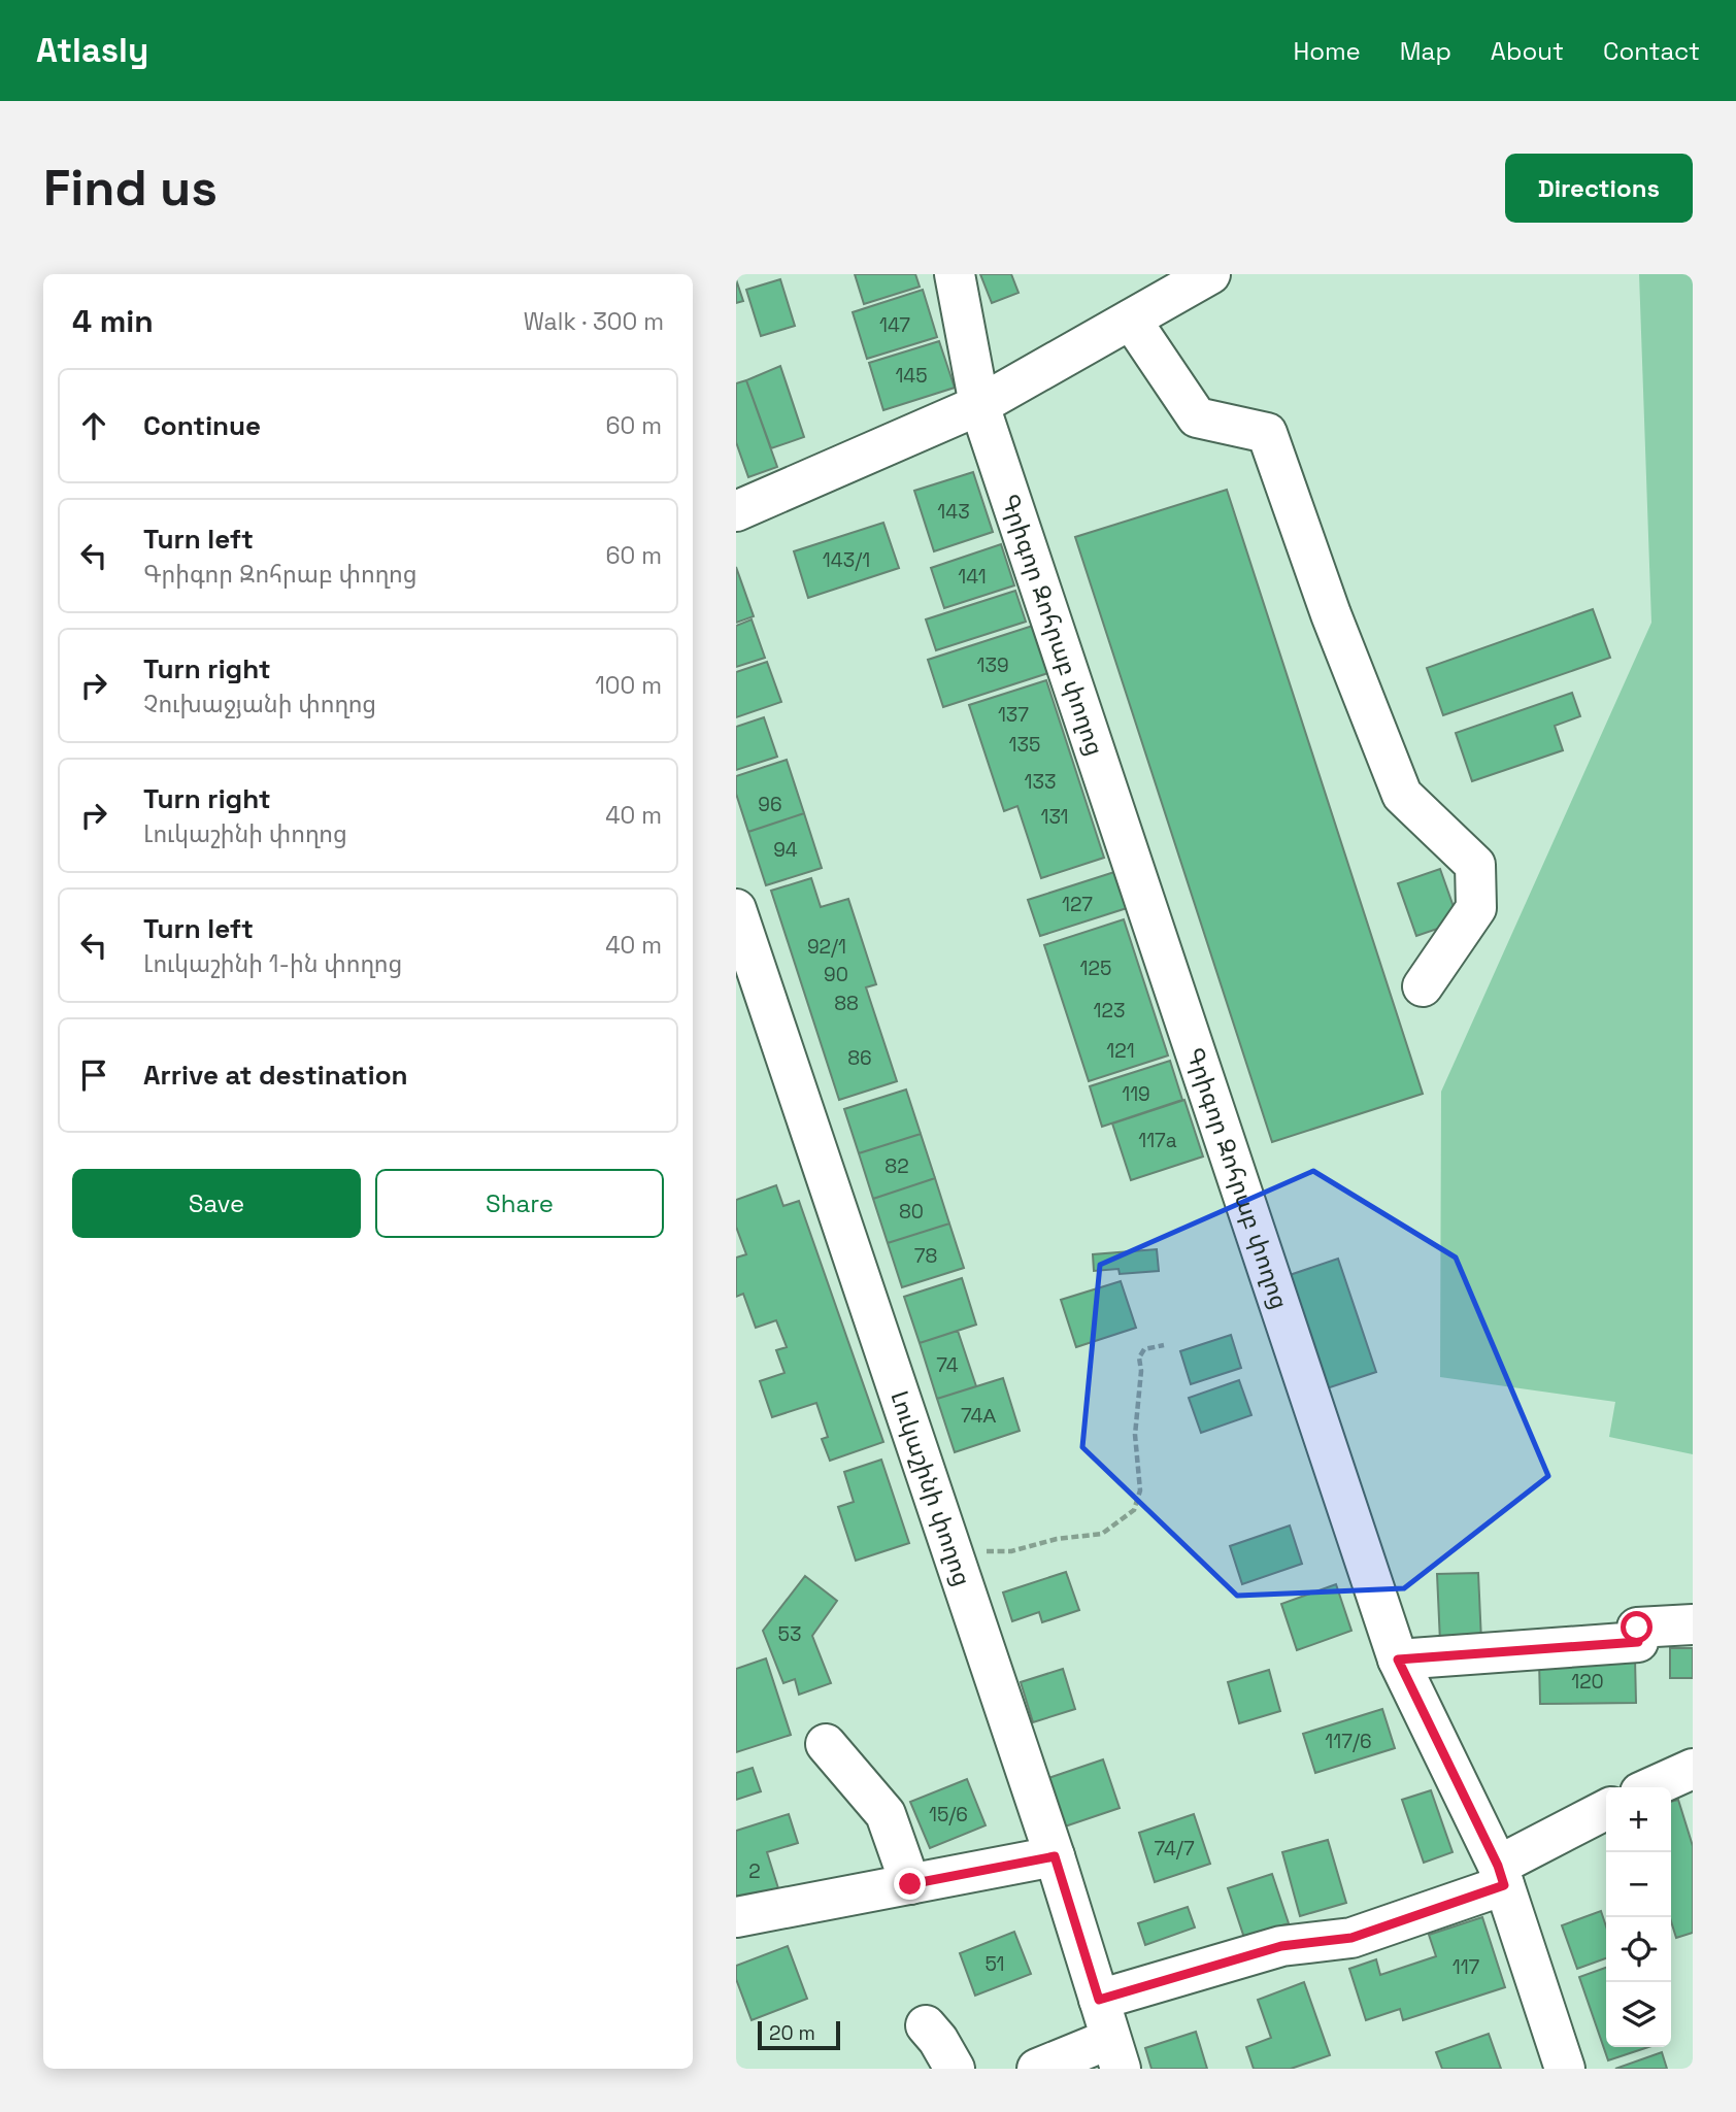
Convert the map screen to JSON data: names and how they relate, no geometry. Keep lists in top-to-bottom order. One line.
{"streets":{"street":["Գրիգոր Զոհրաբ փողոց","Լուկաշինի փողոց"]},"house_numbers":["147","145","143","143/1","141","139","137","135","133","96","131","94","127","92/1","125","90","88","123","121","86","119","117a","82","80","78","74","74А","53","120","117/6","15/6","74/7","2","51","117"],"scale_bar":"20 m","page":{"header":"Atlasly","nav":["Home","Map","About","Contact"],"buttons":["Directions",["Save","Share"]],"title":"Find us","heading":["4 min","Walk · 300 m"],"list":[["Continue","60 m"],["Turn left","Գրիգոր Զոհրաբ փողոց","60 m"],["Turn right","Չուխաջյանի փողոց","100 m"],["Turn right","Լուկաշինի փողոց","40 m"],["Turn left","Լուկաշինի 1-ին փողոց","40 m"],"Arrive at destination"],"map_buttons":["+","−"],"scale":"20 m"}}
